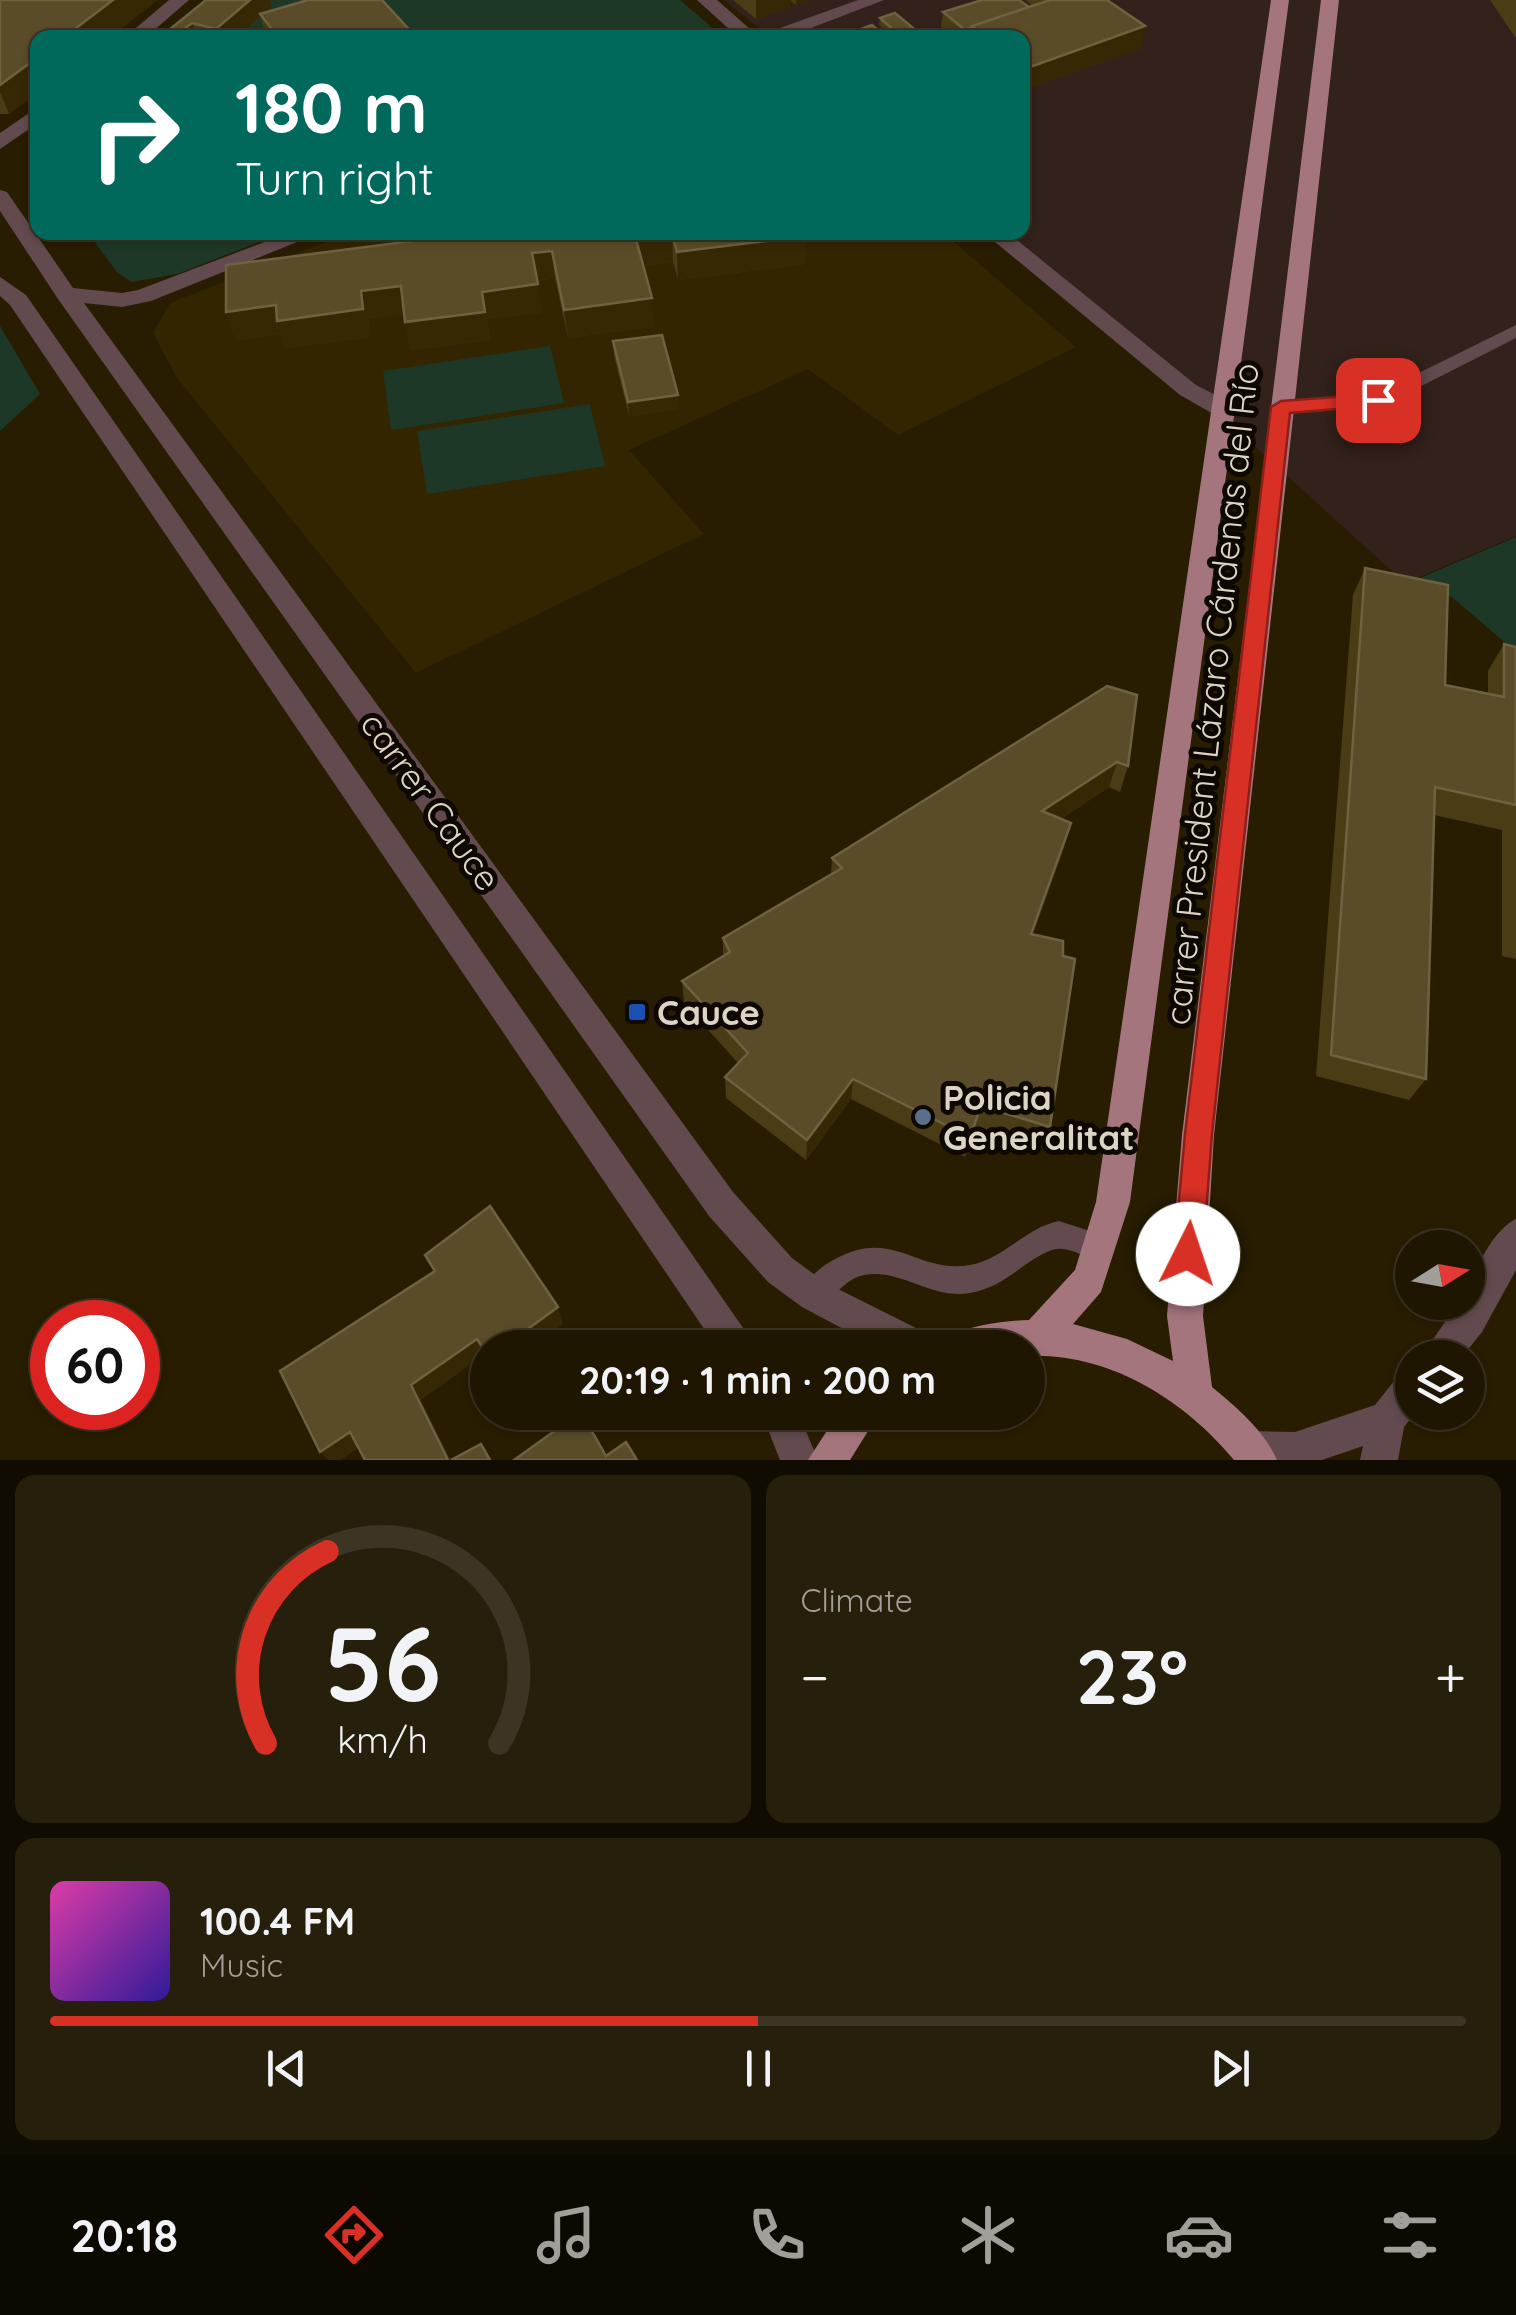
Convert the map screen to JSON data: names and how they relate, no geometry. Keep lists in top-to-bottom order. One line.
{"streets":{"main road":["carrer President Lázaro Cárdenas del Río"],"street":["carrer Cauce"]},"places":{"transit":["Cauce"],"other":["Policia Generalitat"]},"north":"right","page":{"turn":["180 m","Turn right"],"limit":"60","trip":"20:19 · 1 min · 200 m","tile":"Climate","heat":["−","23°","+"],"song":["100.4 FM","Music"],"tabs":"20:18","gauge":["56","km/h"]}}
